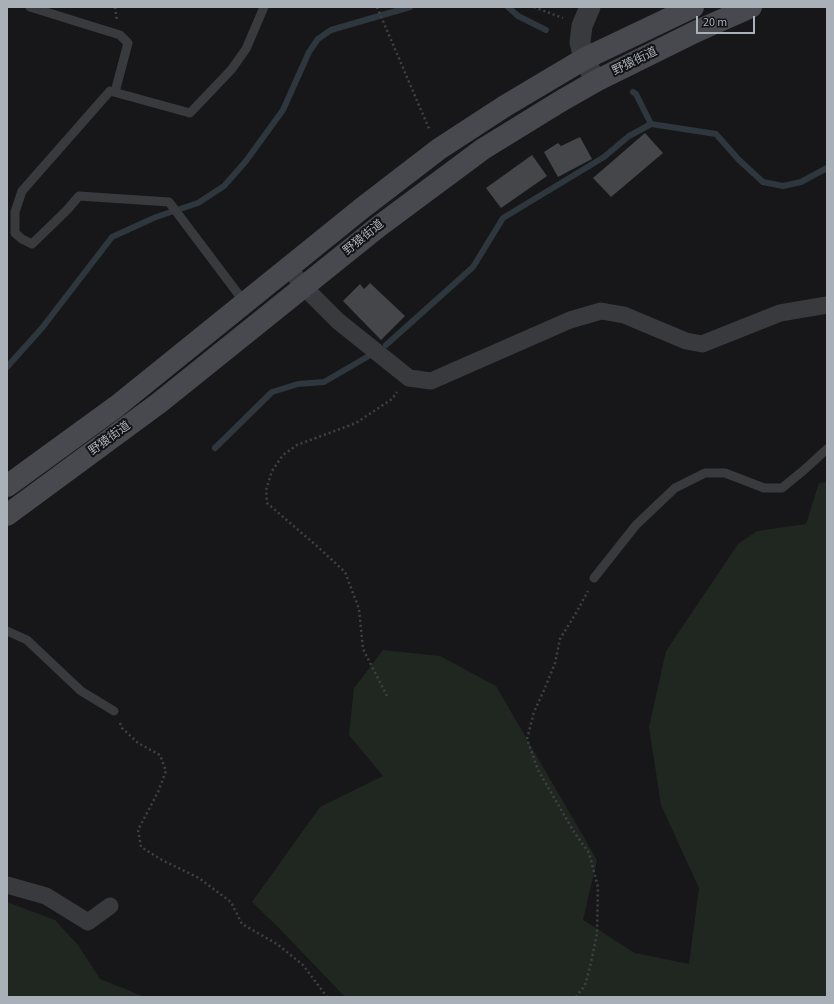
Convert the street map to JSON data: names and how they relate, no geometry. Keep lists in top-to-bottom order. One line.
{"streets":{"main road":["野猿街道"]},"scale_bar":"20 m"}
